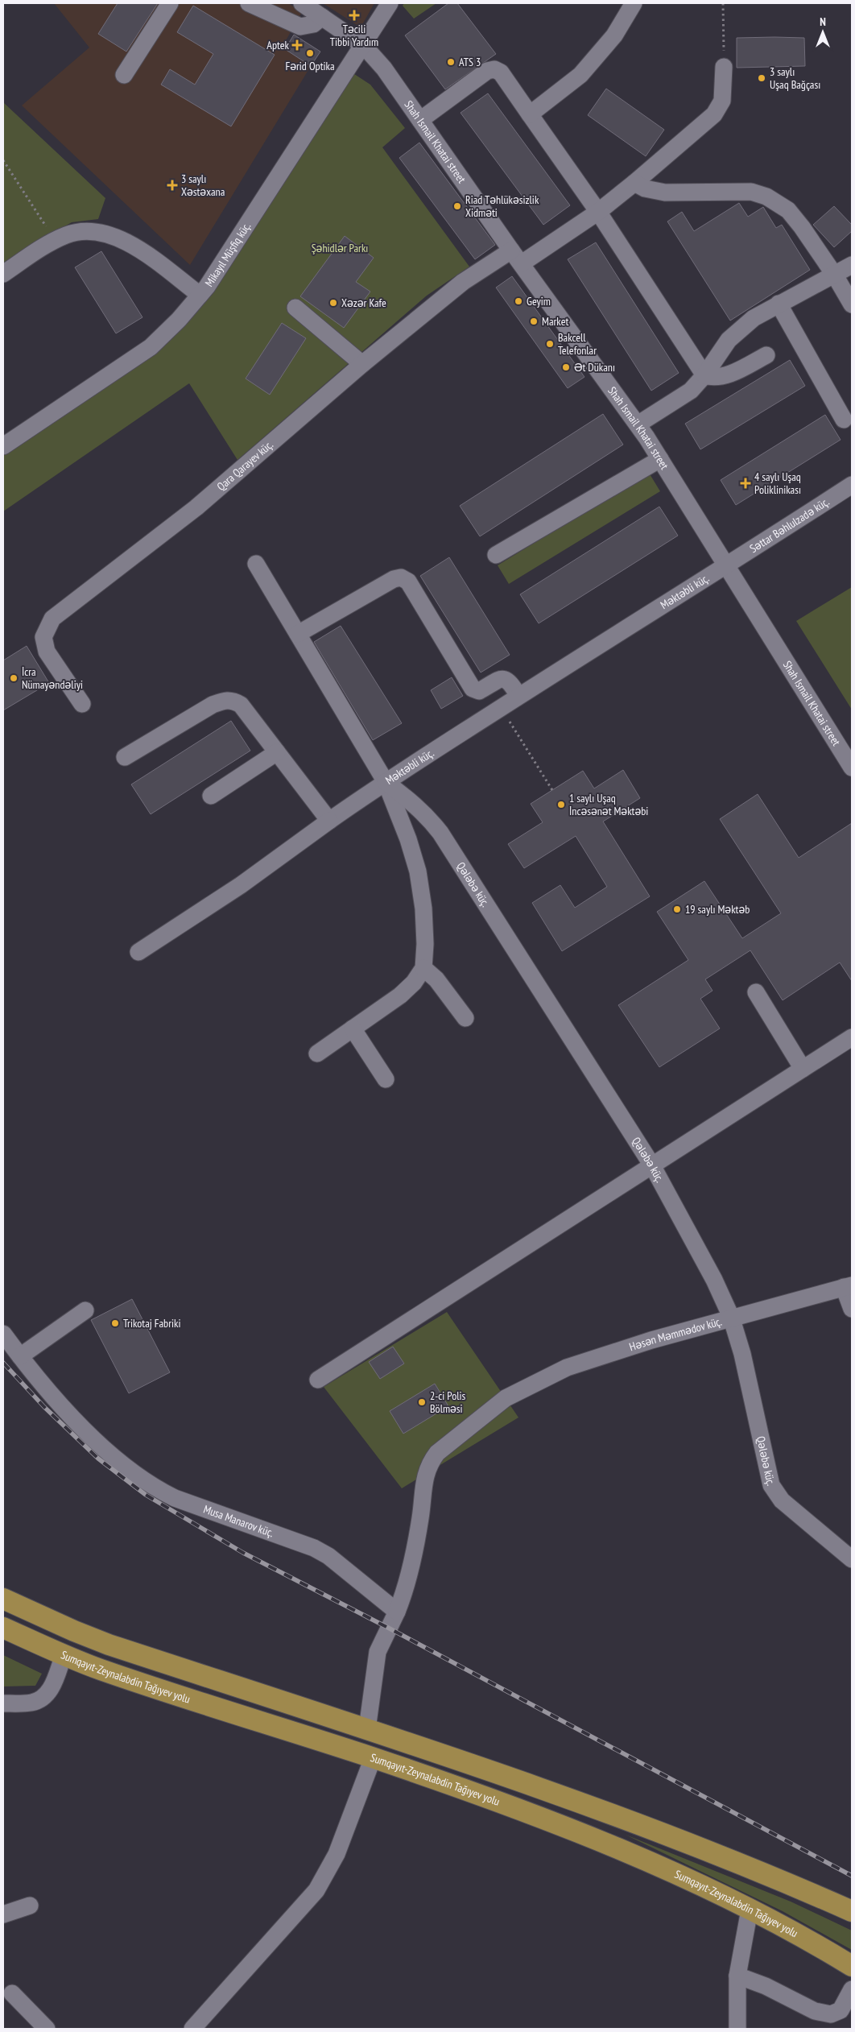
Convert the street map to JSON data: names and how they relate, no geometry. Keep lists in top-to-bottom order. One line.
{"streets":{"main road":["Sumqayıt-Zeynalabdin Tağıyev yolu"],"street":["Shah Ismail Khatai street","Mikayıl Müşfiq küç.","Qara Qarayev küç.","Səttar Bəhlulzadə küç.","Məktəbli küç.","Qələbə küç.","Həsən Məmmədov küç.","Musa Manarov küç."]},"crossings":[["Shah Ismail Khatai street","Mikayıl Müşfiq küç."],["Shah Ismail Khatai street","Qara Qarayev küç."],["Shah Ismail Khatai street","Səttar Bəhlulzadə küç."],["Shah Ismail Khatai street","Məktəbli küç."],["Səttar Bəhlulzadə küç.","Məktəbli küç."],["Məktəbli küç.","Qələbə küç."],["Qələbə küç.","Həsən Məmmədov küç."],["Həsən Məmmədov küç.","Musa Manarov küç."]],"parks":["Şəhidlər Parkı"],"places":{"health":["Təcili Tibbi Yardım","Aptek","3 saylı Xəstəxana","4 saylı Uşaq Poliklinikası"],"other":["Fərid Optika","ATS 3","3 saylı Uşaq Bağçası","Riad Təhlükəsizlik Xidməti","Geyim","Xəzər Kafe","Market","Bakcell Telefonlar","Ət Dükanı","İcra Nümayəndəliyi","1 saylı Uşaq İncəsənət Məktəbi","19 saylı Məktəb","Trikotaj Fabriki","2-ci Polis Bölməsi"]},"north":"top"}
